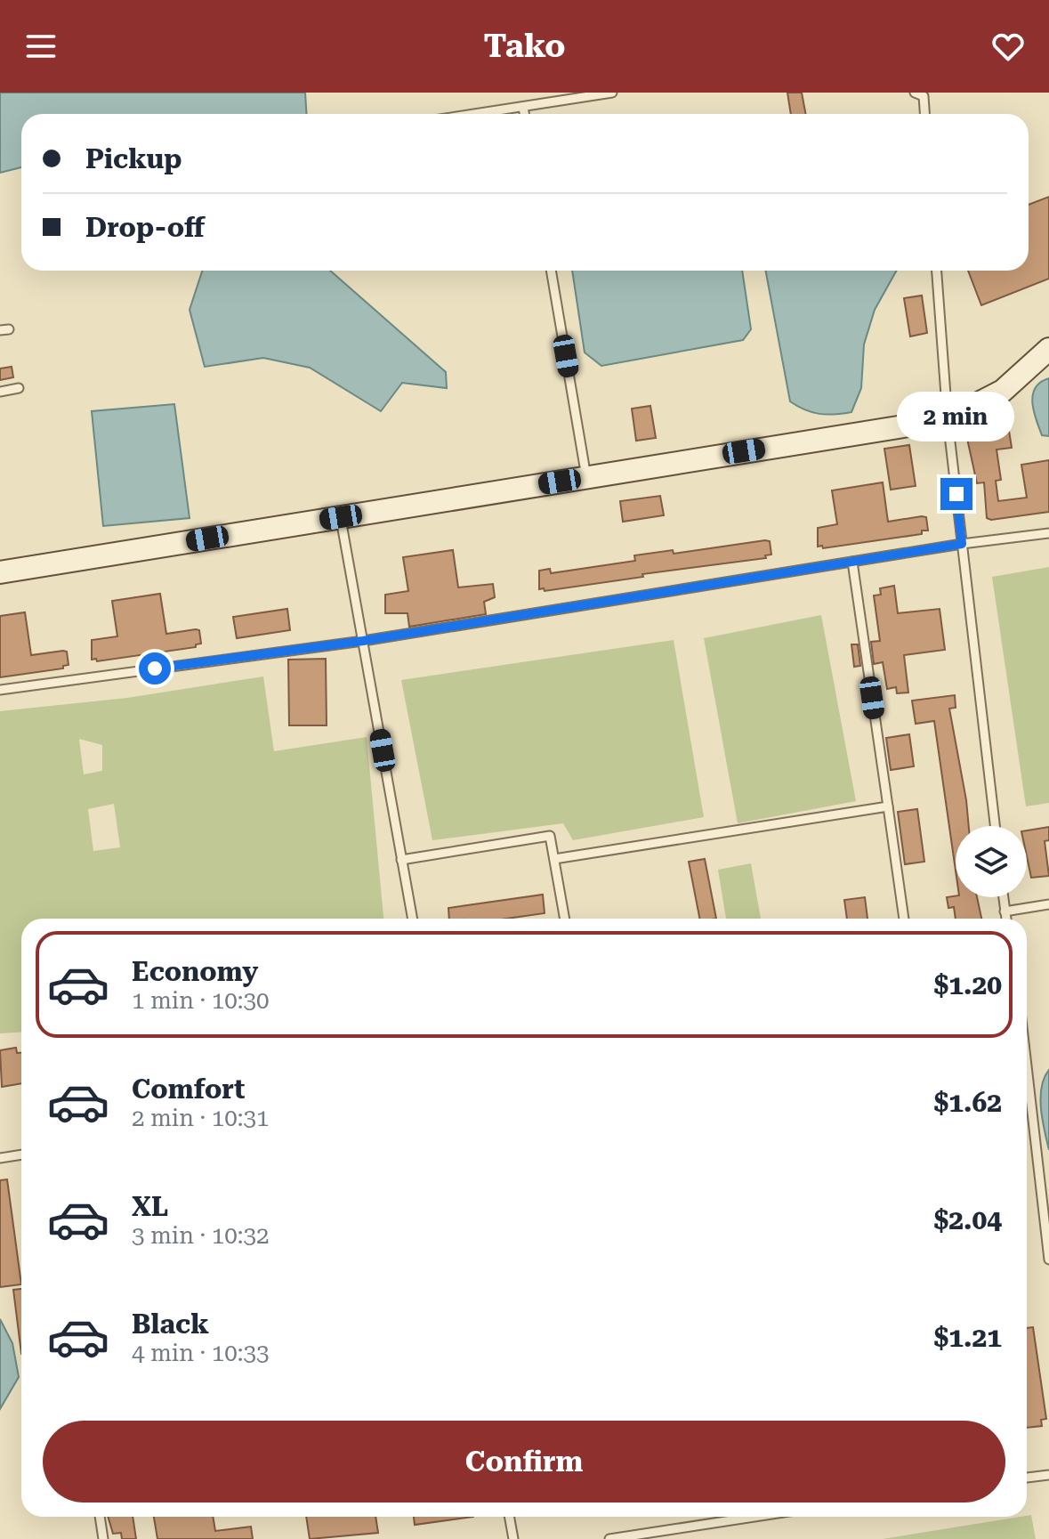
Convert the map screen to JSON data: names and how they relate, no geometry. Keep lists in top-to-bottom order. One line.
{"page":{"header":"Tako","banner":["Pickup","Drop-off"],"bubble":"2 min","list":[{"name":"Economy","note":"1 min · 10:30","value":"$1.20"},{"name":"Comfort","note":"2 min · 10:31","value":"$1.62"},{"name":"XL","note":"3 min · 10:32","value":"$2.04"},{"name":"Black","note":"4 min · 10:33","value":"$1.21"}],"buttons":"Confirm"}}
